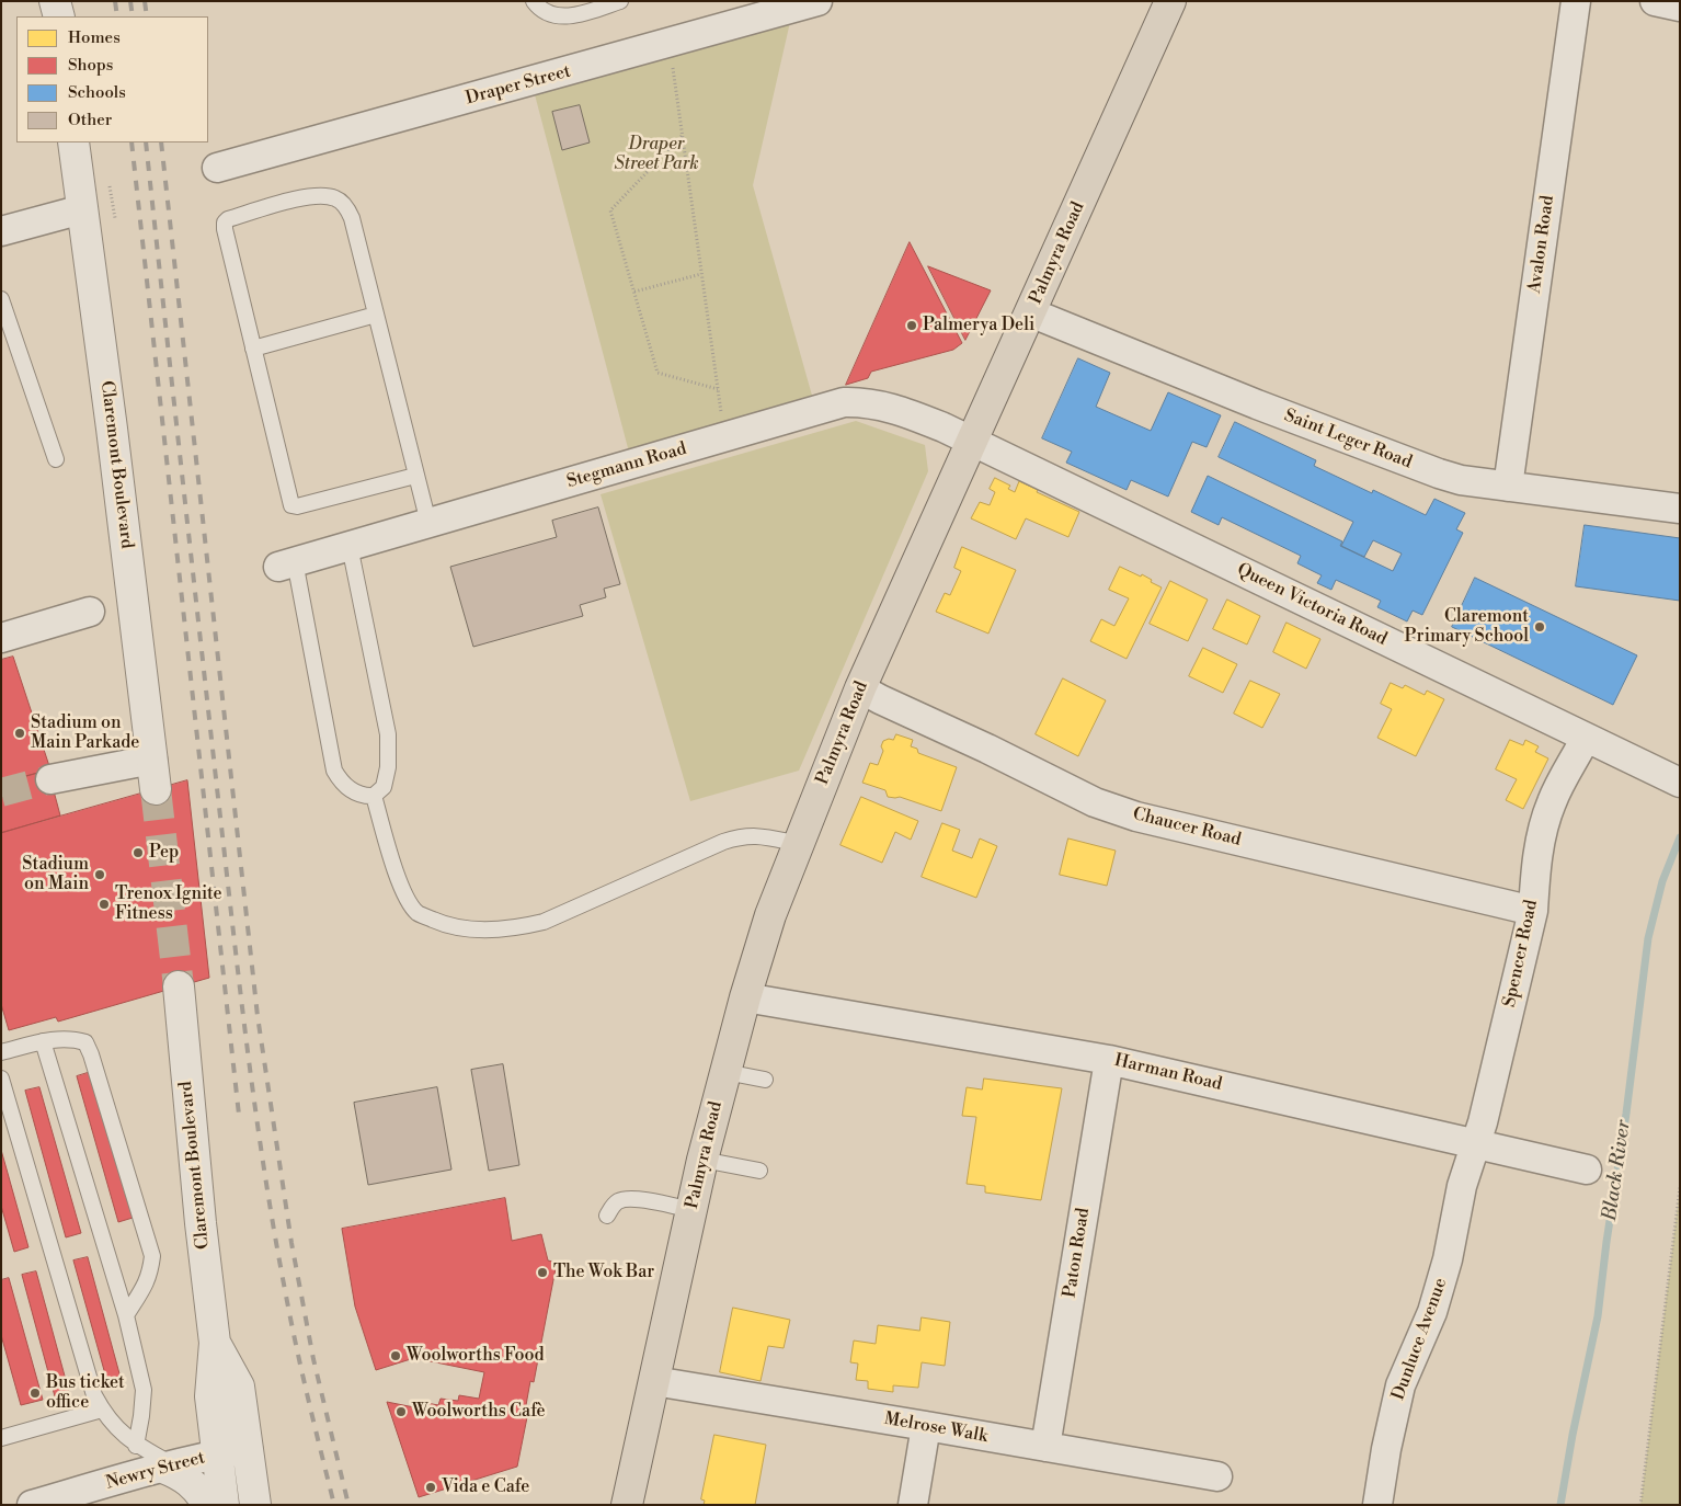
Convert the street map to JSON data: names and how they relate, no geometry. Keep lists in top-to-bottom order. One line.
{"streets":{"main road":["Palmyra Road"],"street":["Draper Street","Avalon Road","Saint Leger Road","Claremont Boulevard","Stegmann Road","Queen Victoria Road","Chaucer Road","Spencer Road","Harman Road","Paton Road","Dunluce Avenue","Melrose Walk","Newry Street"]},"crossings":[["Avalon Road","Saint Leger Road"],["Palmyra Road","Saint Leger Road"],["Palmyra Road","Stegmann Road"],["Palmyra Road","Queen Victoria Road"],["Palmyra Road","Chaucer Road"],["Palmyra Road","Harman Road"],["Palmyra Road","Melrose Walk"],["Claremont Boulevard","Newry Street"],["Stegmann Road","Queen Victoria Road"],["Queen Victoria Road","Spencer Road"],["Chaucer Road","Spencer Road"],["Spencer Road","Harman Road"],["Spencer Road","Dunluce Avenue"],["Harman Road","Paton Road"],["Harman Road","Dunluce Avenue"],["Paton Road","Melrose Walk"]],"water":["Black River"],"parks":["Draper Street Park"],"places":["Palmerya Deli","Claremont Primary School","Stadium on Main Parkade","Pep","Stadium on Main","Trenox Ignite Fitness","The Wok Bar","Woolworths Food","Bus ticket office","Woolworths Cafè","Vida e Cafe"],"legend":["Homes","Shops","Schools","Other"]}
